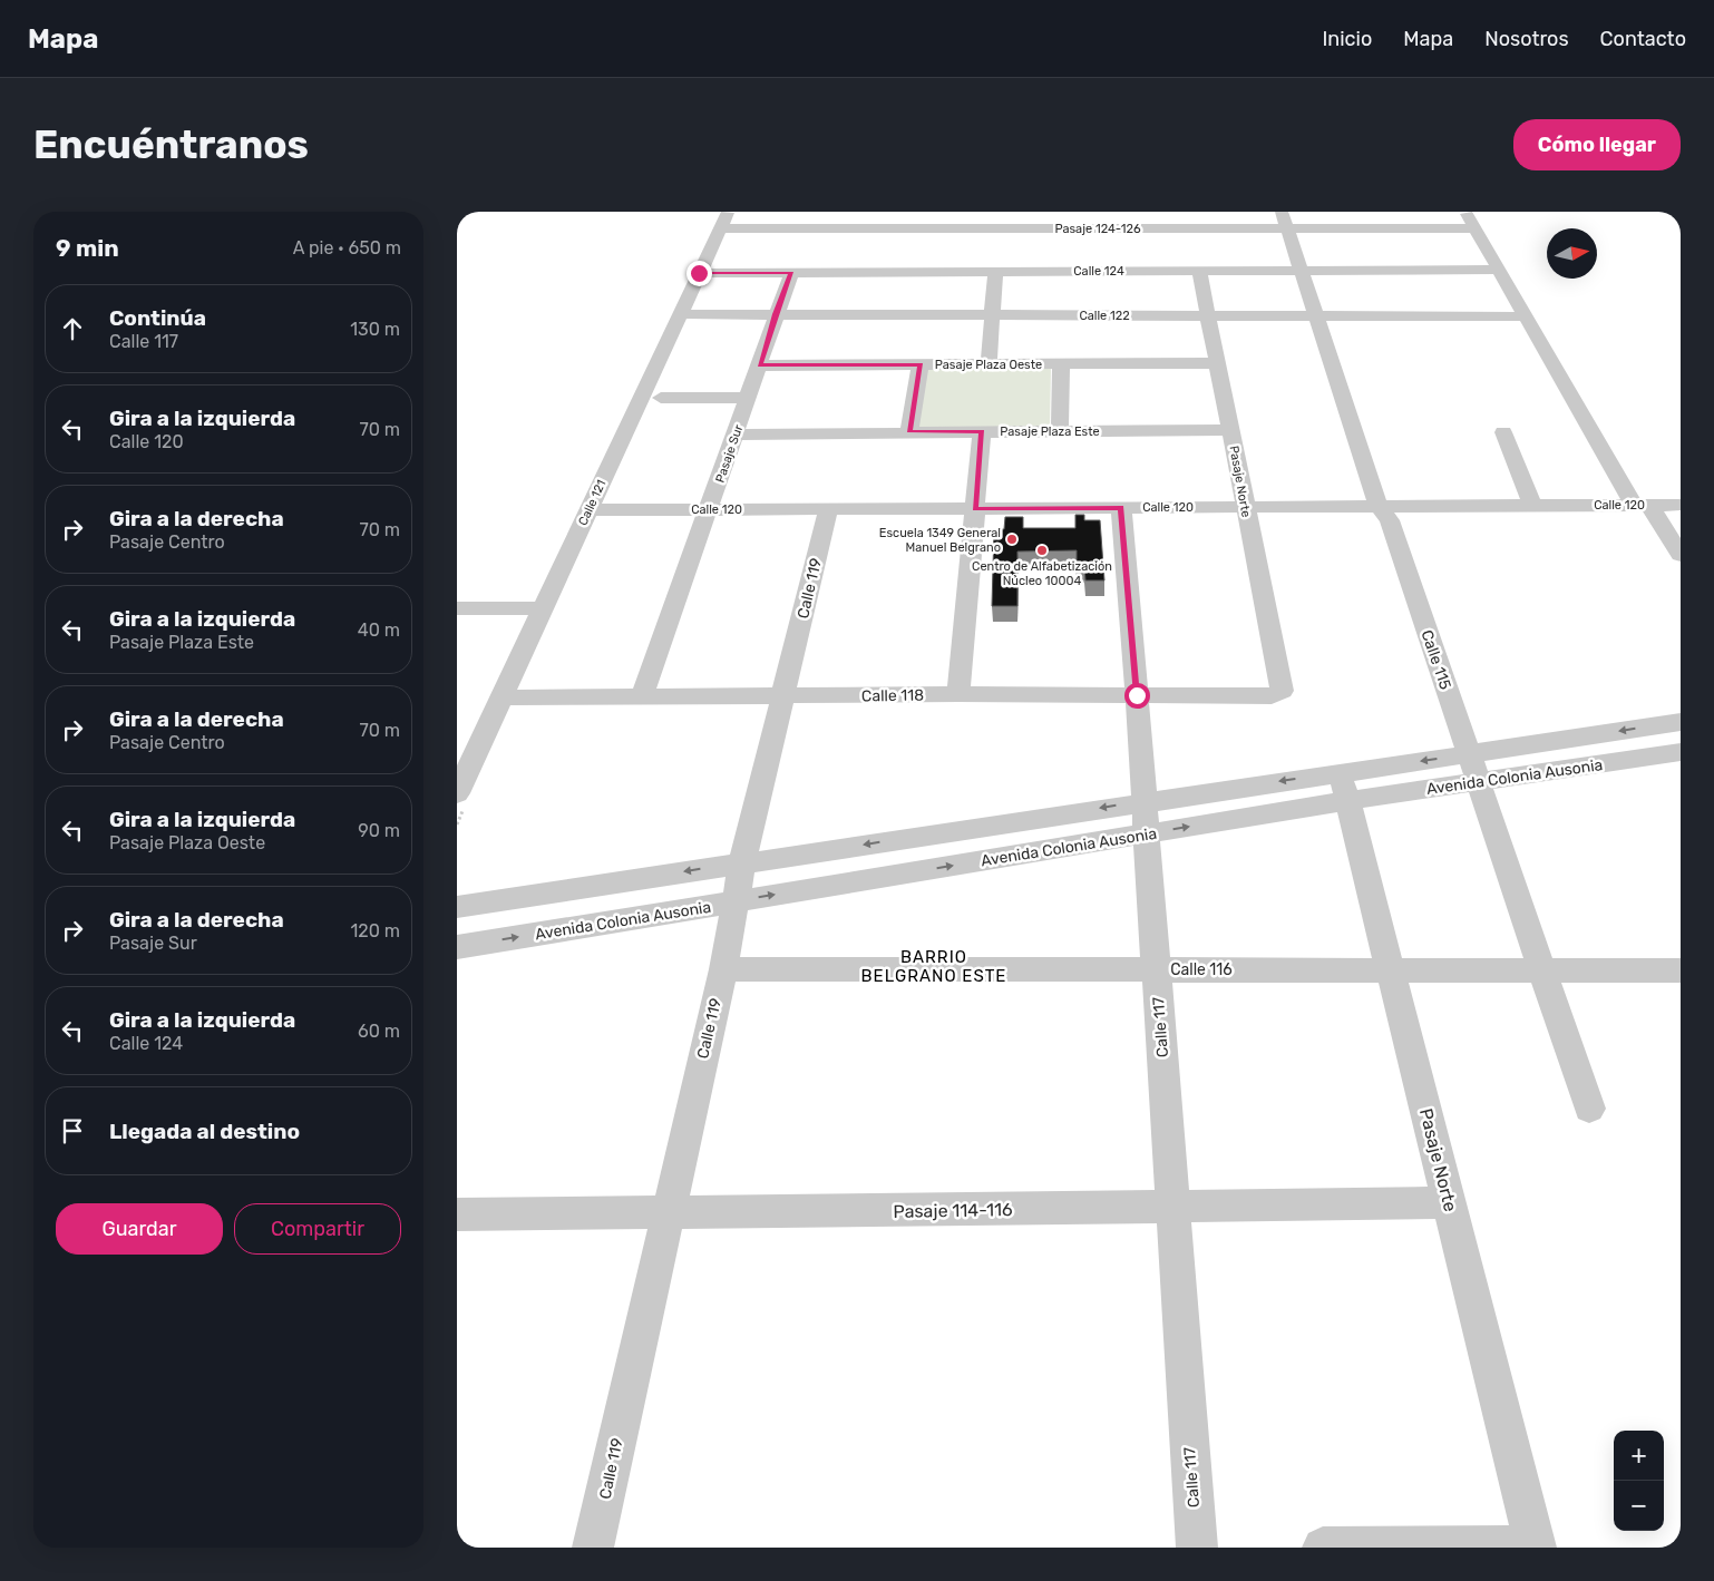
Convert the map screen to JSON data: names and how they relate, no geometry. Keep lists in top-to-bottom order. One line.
{"streets":{"street":["Pasaje 124-126","Calle 124","Calle 122","Pasaje Plaza Oeste","Pasaje Plaza Este","Pasaje Sur","Pasaje Norte","Calle 121","Calle 120","Calle 119","Calle 115","Calle 118","Avenida Colonia Ausonia","Calle 116","Calle 117","Pasaje 114-116"]},"crossings":[["Pasaje 124-126","Calle 121"],["Pasaje 124-126","Calle 115"],["Calle 124","Pasaje Sur"],["Calle 124","Pasaje Norte"],["Calle 124","Calle 121"],["Calle 124","Calle 115"],["Calle 122","Pasaje Sur"],["Calle 122","Pasaje Norte"],["Calle 122","Calle 121"],["Calle 122","Calle 115"],["Pasaje Plaza Oeste","Pasaje Sur"],["Pasaje Plaza Oeste","Pasaje Norte"],["Pasaje Plaza Este","Pasaje Sur"],["Pasaje Plaza Este","Pasaje Norte"],["Pasaje Sur","Calle 120"],["Pasaje Sur","Calle 118"],["Pasaje Norte","Calle 120"],["Pasaje Norte","Calle 118"],["Pasaje Norte","Avenida Colonia Ausonia"],["Pasaje Norte","Calle 116"],["Pasaje Norte","Pasaje 114-116"],["Calle 121","Calle 120"],["Calle 121","Calle 118"],["Calle 120","Calle 119"],["Calle 120","Calle 115"],["Calle 120","Calle 117"],["Calle 119","Calle 118"],["Calle 119","Avenida Colonia Ausonia"],["Calle 119","Calle 116"],["Calle 119","Pasaje 114-116"],["Calle 115","Avenida Colonia Ausonia"],["Calle 115","Calle 116"],["Calle 118","Calle 117"],["Avenida Colonia Ausonia","Calle 117"],["Calle 116","Calle 117"],["Calle 117","Pasaje 114-116"]],"districts":["BARRIO BELGRANO ESTE"],"places":["Escuela 1349 General Manuel Belgrano","Centro de Alfabetización Núcleo 10004"],"north":"right","page":{"header":"Mapa","nav":["Inicio","Mapa","Nosotros","Contacto"],"buttons":["Cómo llegar",["Guardar","Compartir"]],"title":"Encuéntranos","heading":["9 min","A pie · 650 m"],"list":[["Continúa","Calle 117","130 m"],["Gira a la izquierda","Calle 120","70 m"],["Gira a la derecha","Pasaje Centro","70 m"],["Gira a la izquierda","Pasaje Plaza Este","40 m"],["Gira a la derecha","Pasaje Centro","70 m"],["Gira a la izquierda","Pasaje Plaza Oeste","90 m"],["Gira a la derecha","Pasaje Sur","120 m"],["Gira a la izquierda","Calle 124","60 m"],"Llegada al destino"],"map_buttons":["+","−"]}}
